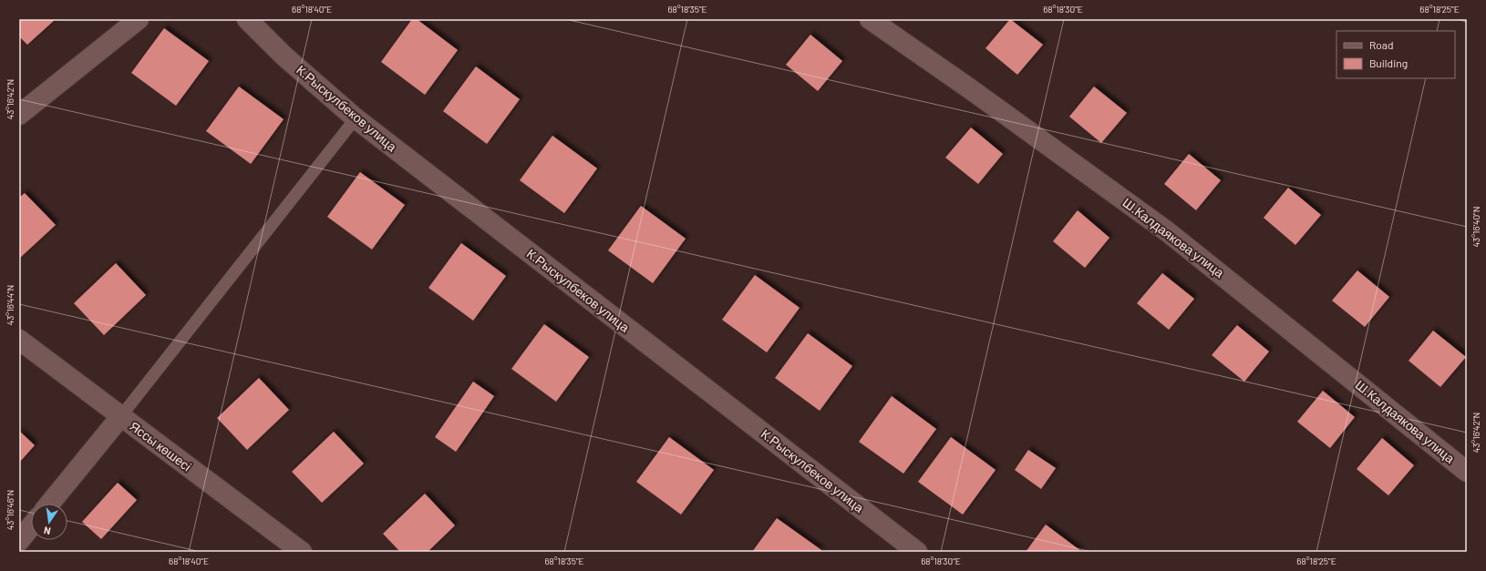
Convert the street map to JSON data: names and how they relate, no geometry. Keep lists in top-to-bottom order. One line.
{"streets":{"street":["К.Рыскулбеков улица","Ш.Калдаякова улица","Яссы көшесі"]},"legend":["Road","Building"],"north":"bottom","coordinates":["68°18'40\"E","68°18'35\"E","68°18'30\"E","68°18'25\"E","43°16'42\"N","43°16'40\"N","43°16'44\"N","43°16'46\"N"]}
